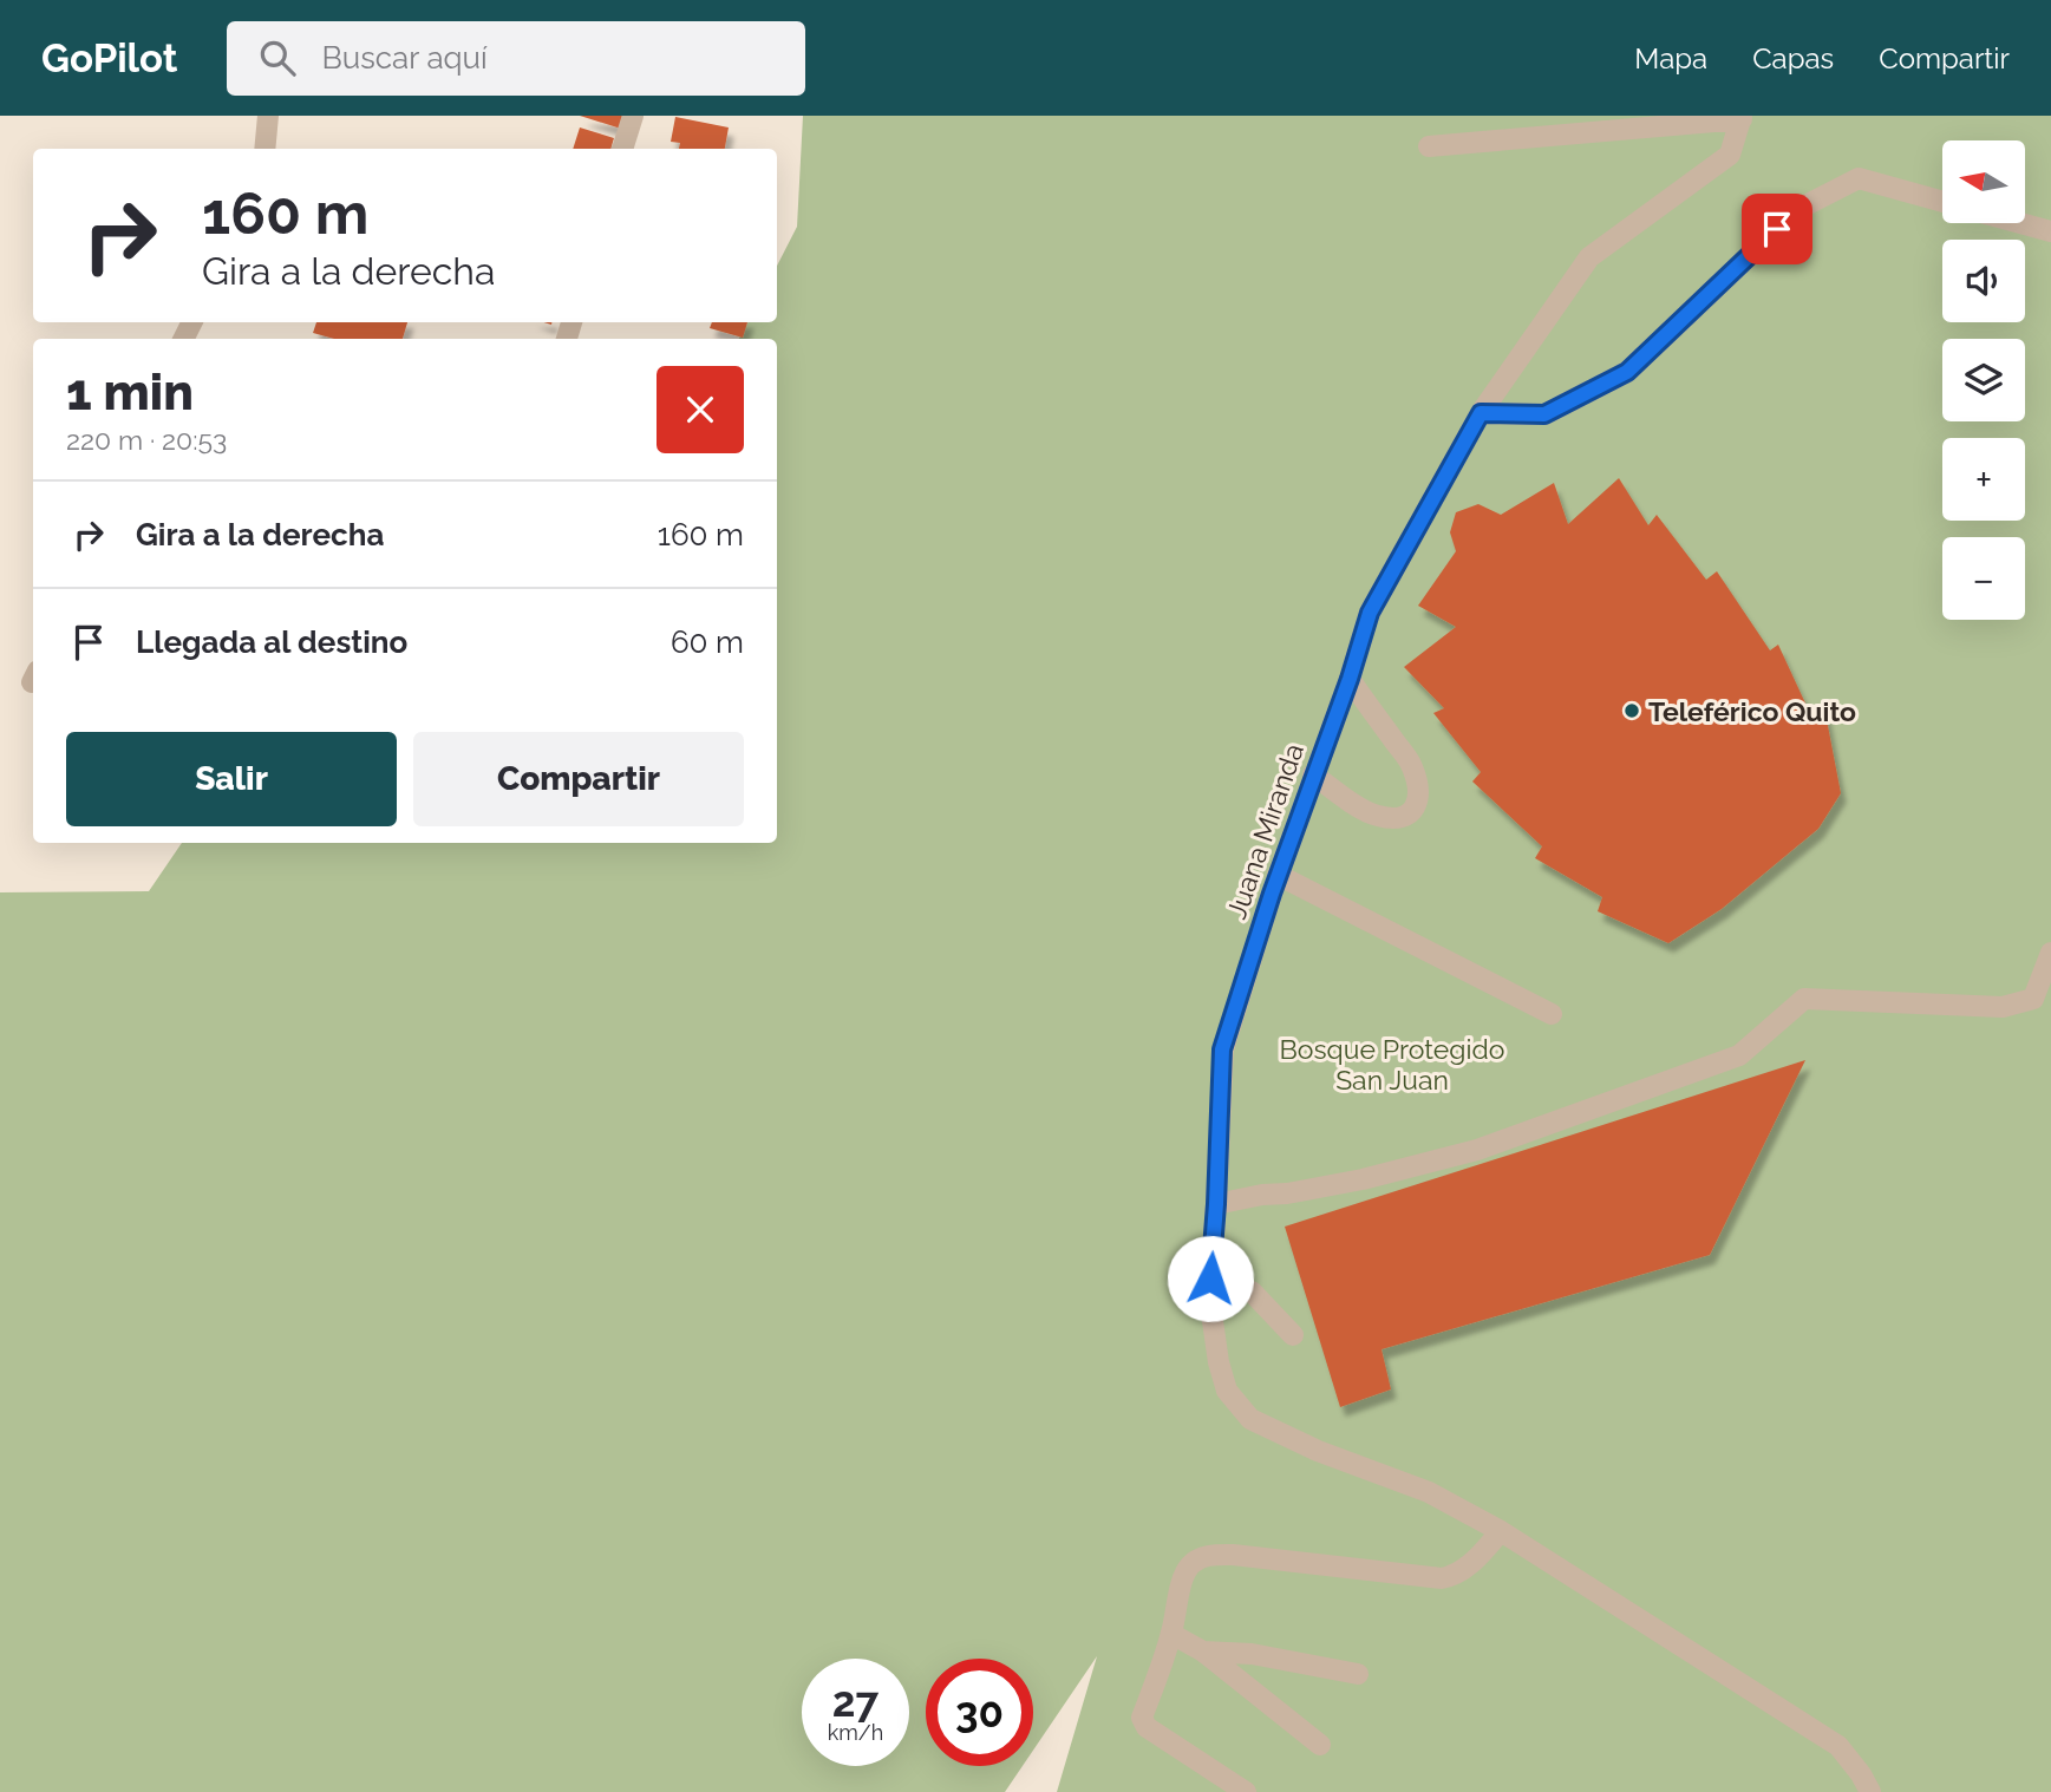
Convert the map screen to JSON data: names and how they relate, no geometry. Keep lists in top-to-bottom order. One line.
{"streets":{"street":["Juana Miranda"]},"parks":["Bosque Protegido San Juan"],"places":["Teleférico Quito"],"north":"left","page":{"header":"GoPilot","search":"Buscar aquí","nav":["Mapa","Capas","Compartir"],"map_buttons":["+","−"],"turn":["160 m","Gira a la derecha"],"heading":["1 min","220 m · 20:53"],"list":[{"name":"Gira a la derecha","value":"160 m"},{"name":"Llegada al destino","value":"60 m"}],"buttons":["Salir","Compartir"],"speed":"27 km/h","limit":"30"}}
